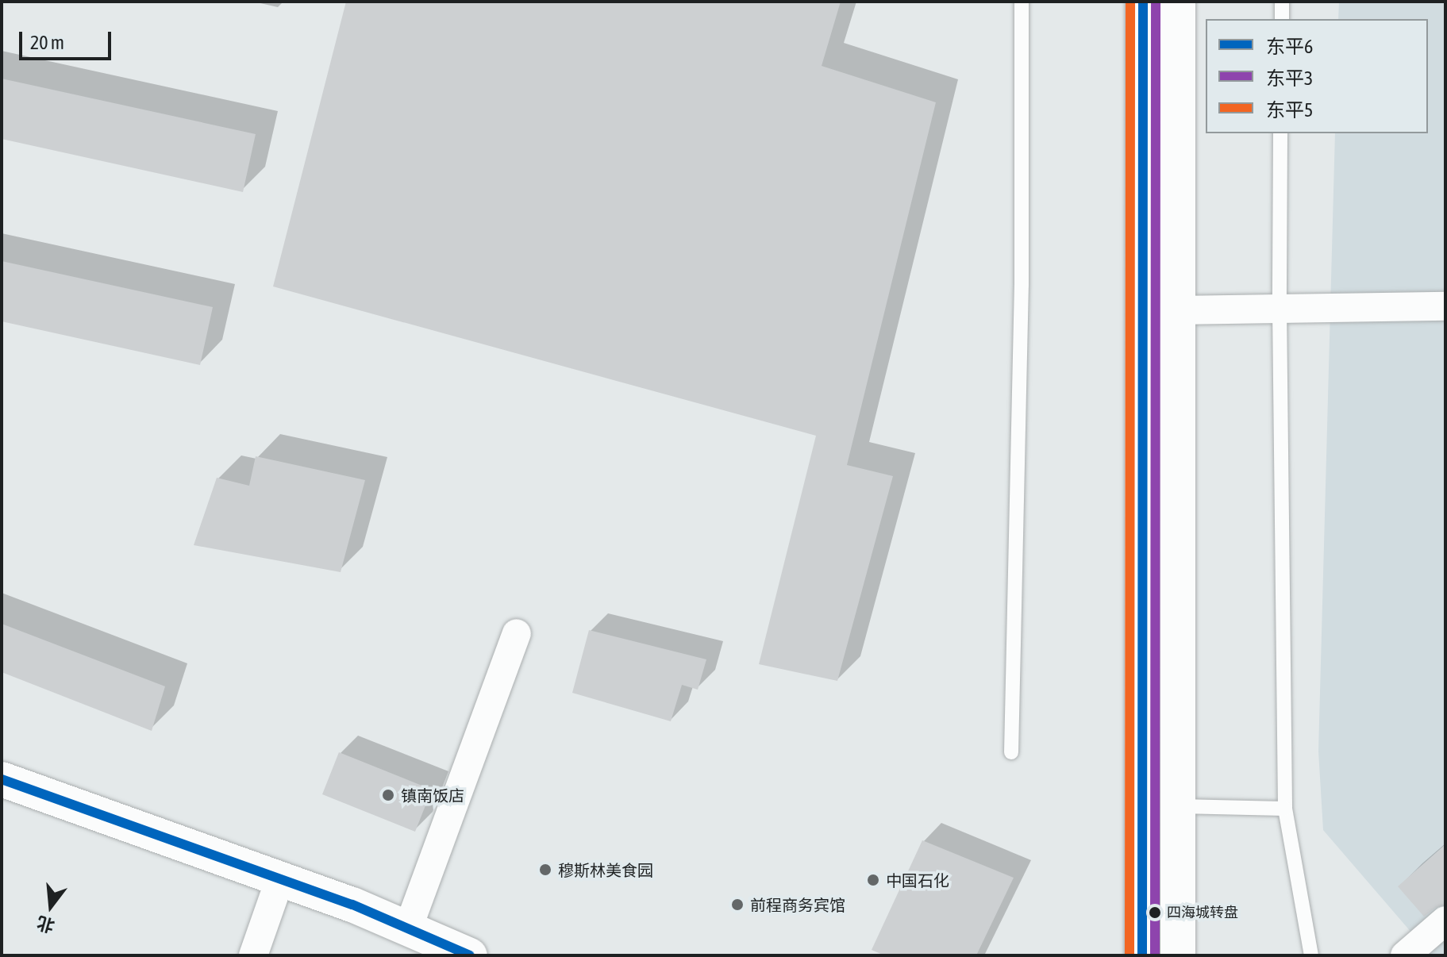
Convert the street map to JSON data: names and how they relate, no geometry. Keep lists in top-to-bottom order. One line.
{"places":["镇南饭店","穆斯林美食园","中国石化","前程商务宾馆","四海城转盘"],"lines":["transit line 东平6","transit line 东平3","transit line 东平5"],"legend":["东平6","东平3","东平5"],"scale_bar":"20 m","north":"bottom"}
